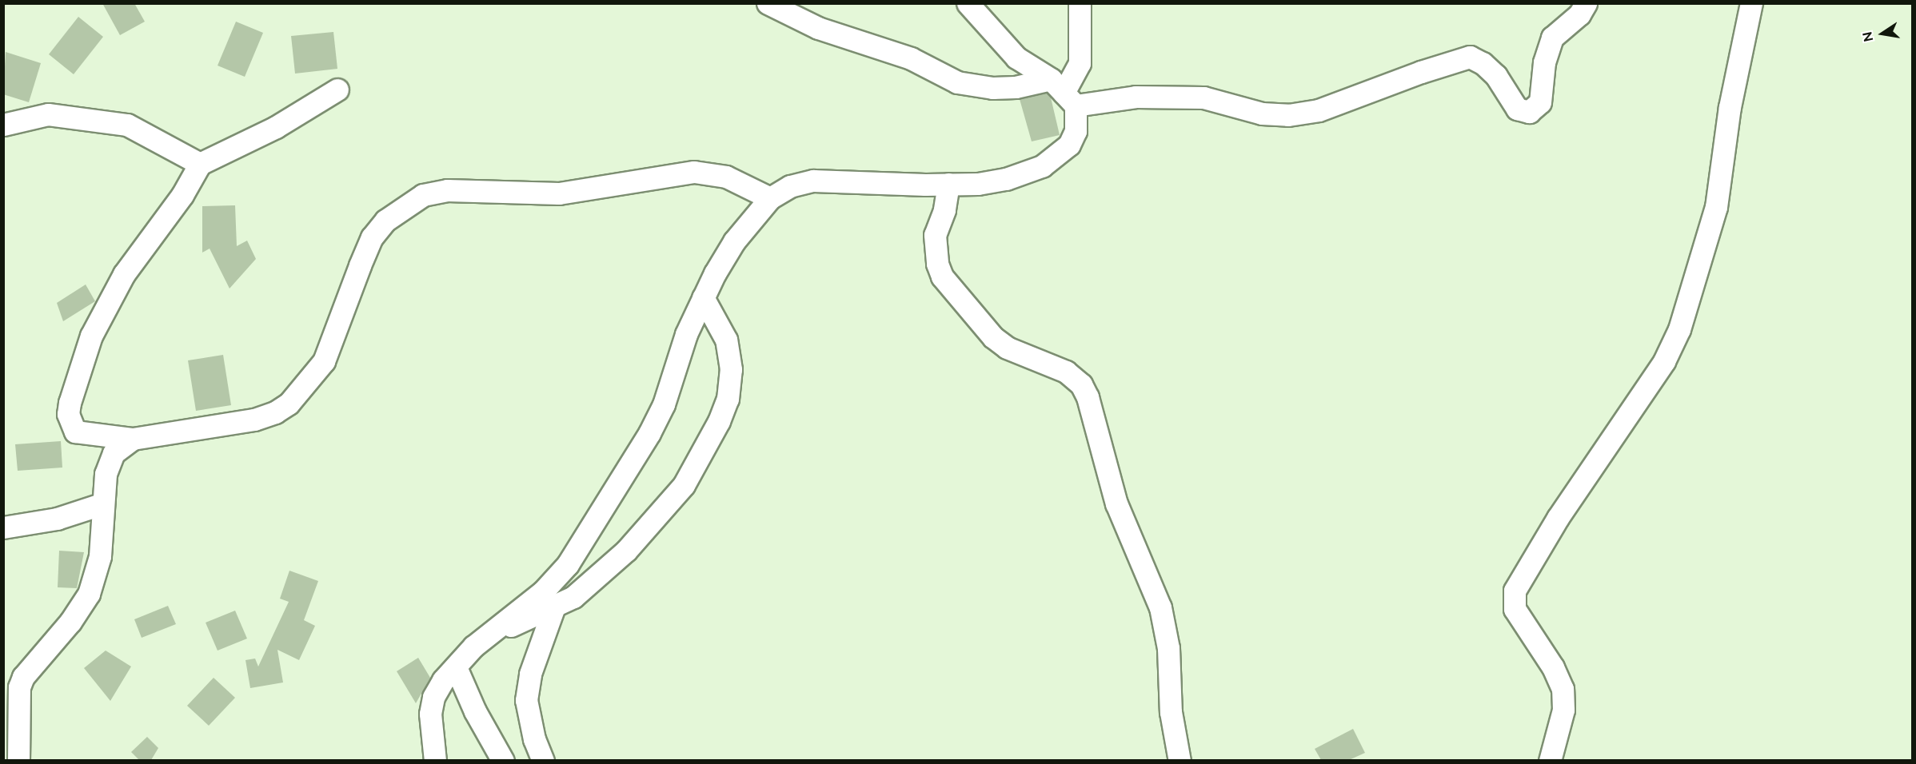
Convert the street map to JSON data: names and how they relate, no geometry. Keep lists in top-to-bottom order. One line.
{"north":"left"}
